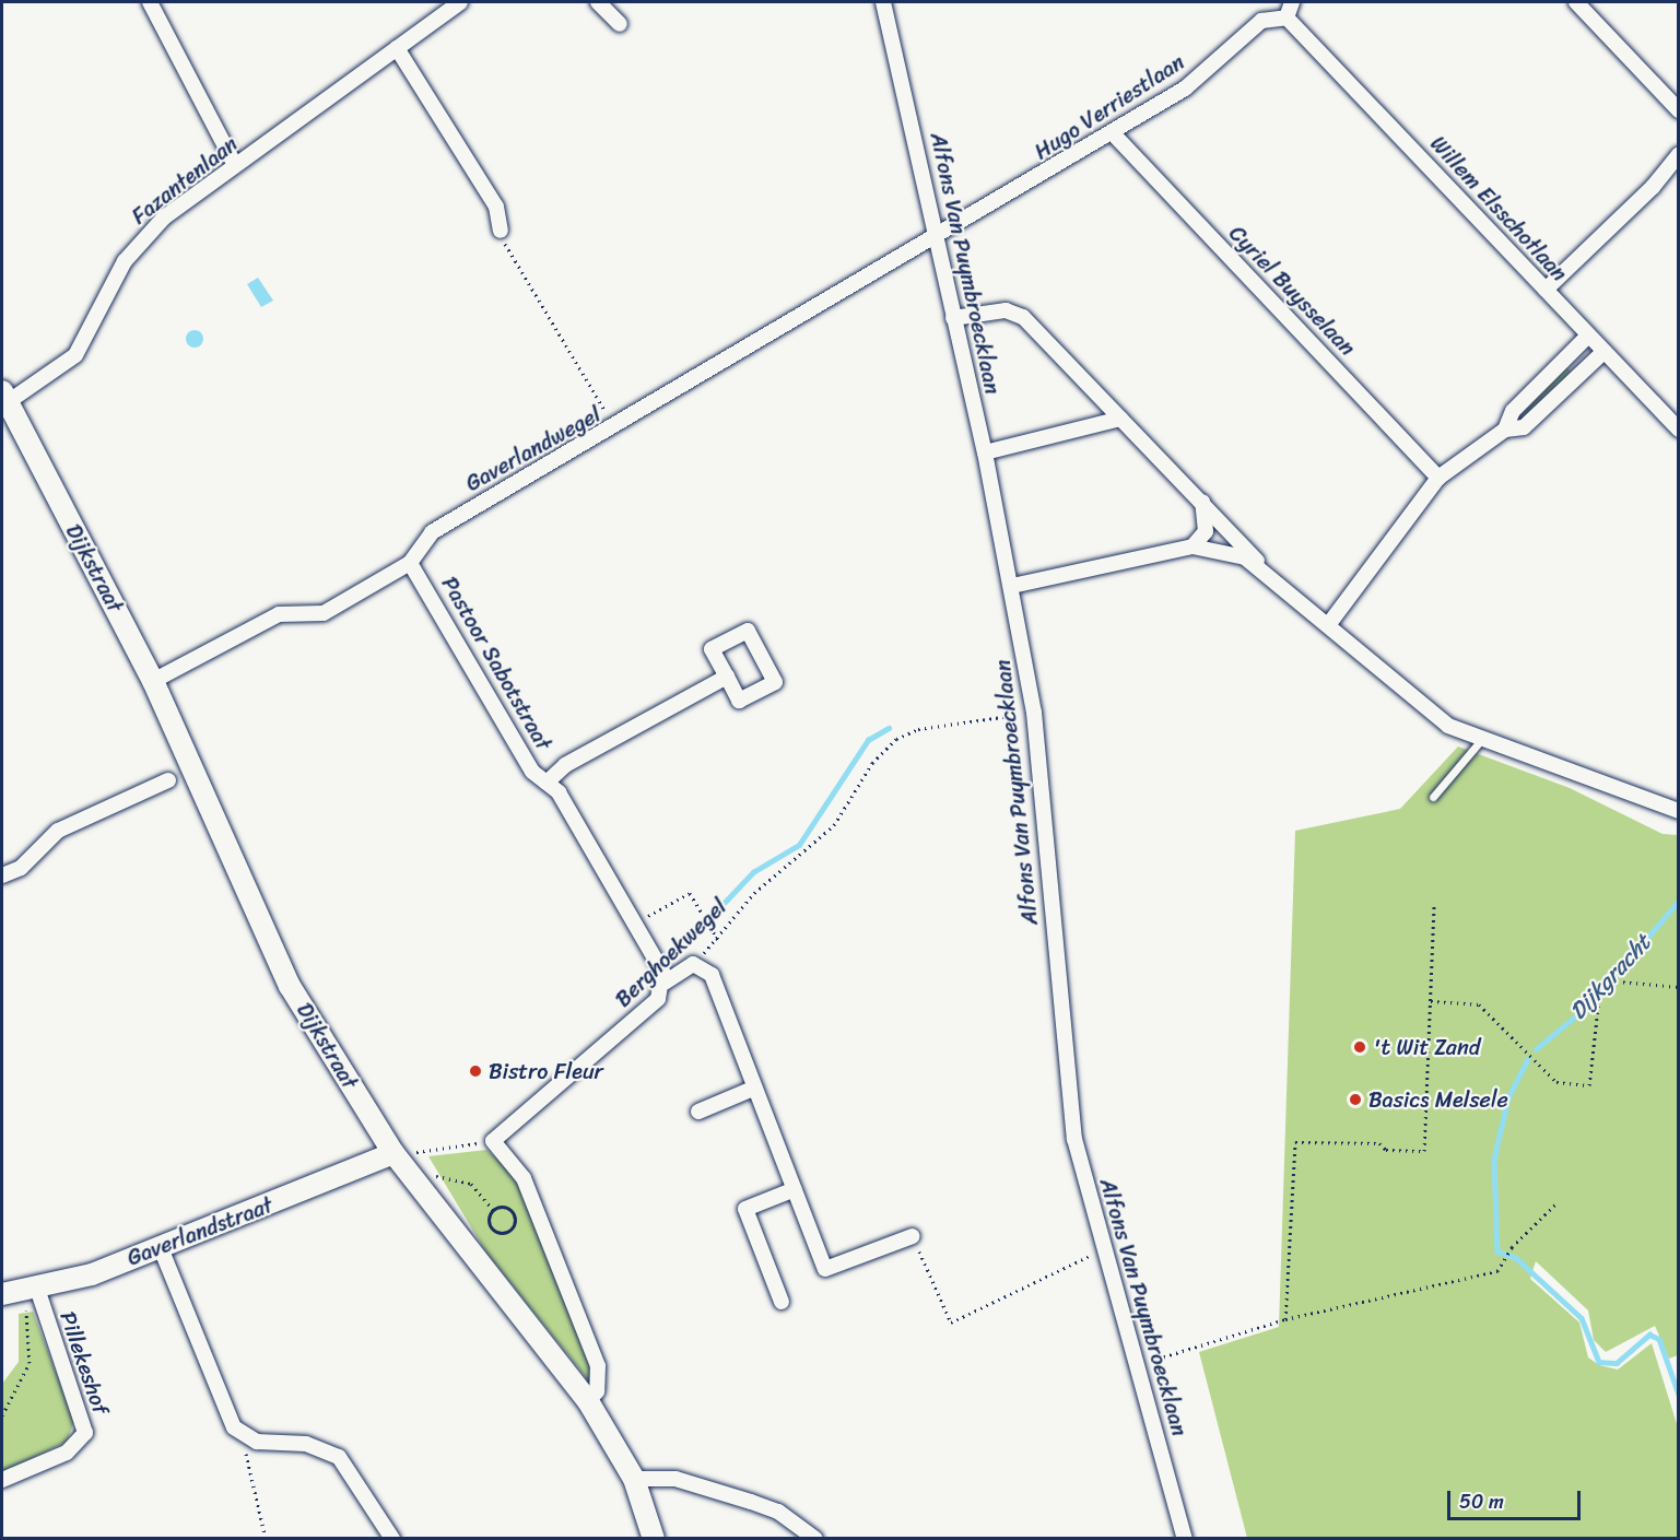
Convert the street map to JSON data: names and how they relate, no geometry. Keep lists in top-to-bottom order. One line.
{"streets":{"main road":["Dijkstraat","Gaverlandstraat"],"street":["Hugo Verriestlaan","Fazantenlaan","Willem Elsschotlaan","Alfons Van Puymbroecklaan","Cyriel Buysselaan","Gaverlandwegel","Pastoor Sabotstraat","Berghoekwegel","Pillekeshof"]},"crossings":[["Hugo Verriestlaan","Willem Elsschotlaan"],["Hugo Verriestlaan","Alfons Van Puymbroecklaan"],["Hugo Verriestlaan","Cyriel Buysselaan"],["Hugo Verriestlaan","Gaverlandwegel"],["Fazantenlaan","Dijkstraat"],["Alfons Van Puymbroecklaan","Gaverlandwegel"],["Alfons Van Puymbroecklaan","Berghoekwegel"],["Gaverlandwegel","Dijkstraat"],["Gaverlandwegel","Pastoor Sabotstraat"],["Dijkstraat","Gaverlandstraat"],["Pastoor Sabotstraat","Berghoekwegel"],["Gaverlandstraat","Pillekeshof"]],"water":["Dijkgracht"],"places":["'t Wit Zand","Bistro Fleur","Basics Melsele"],"scale_bar":"50 m"}
